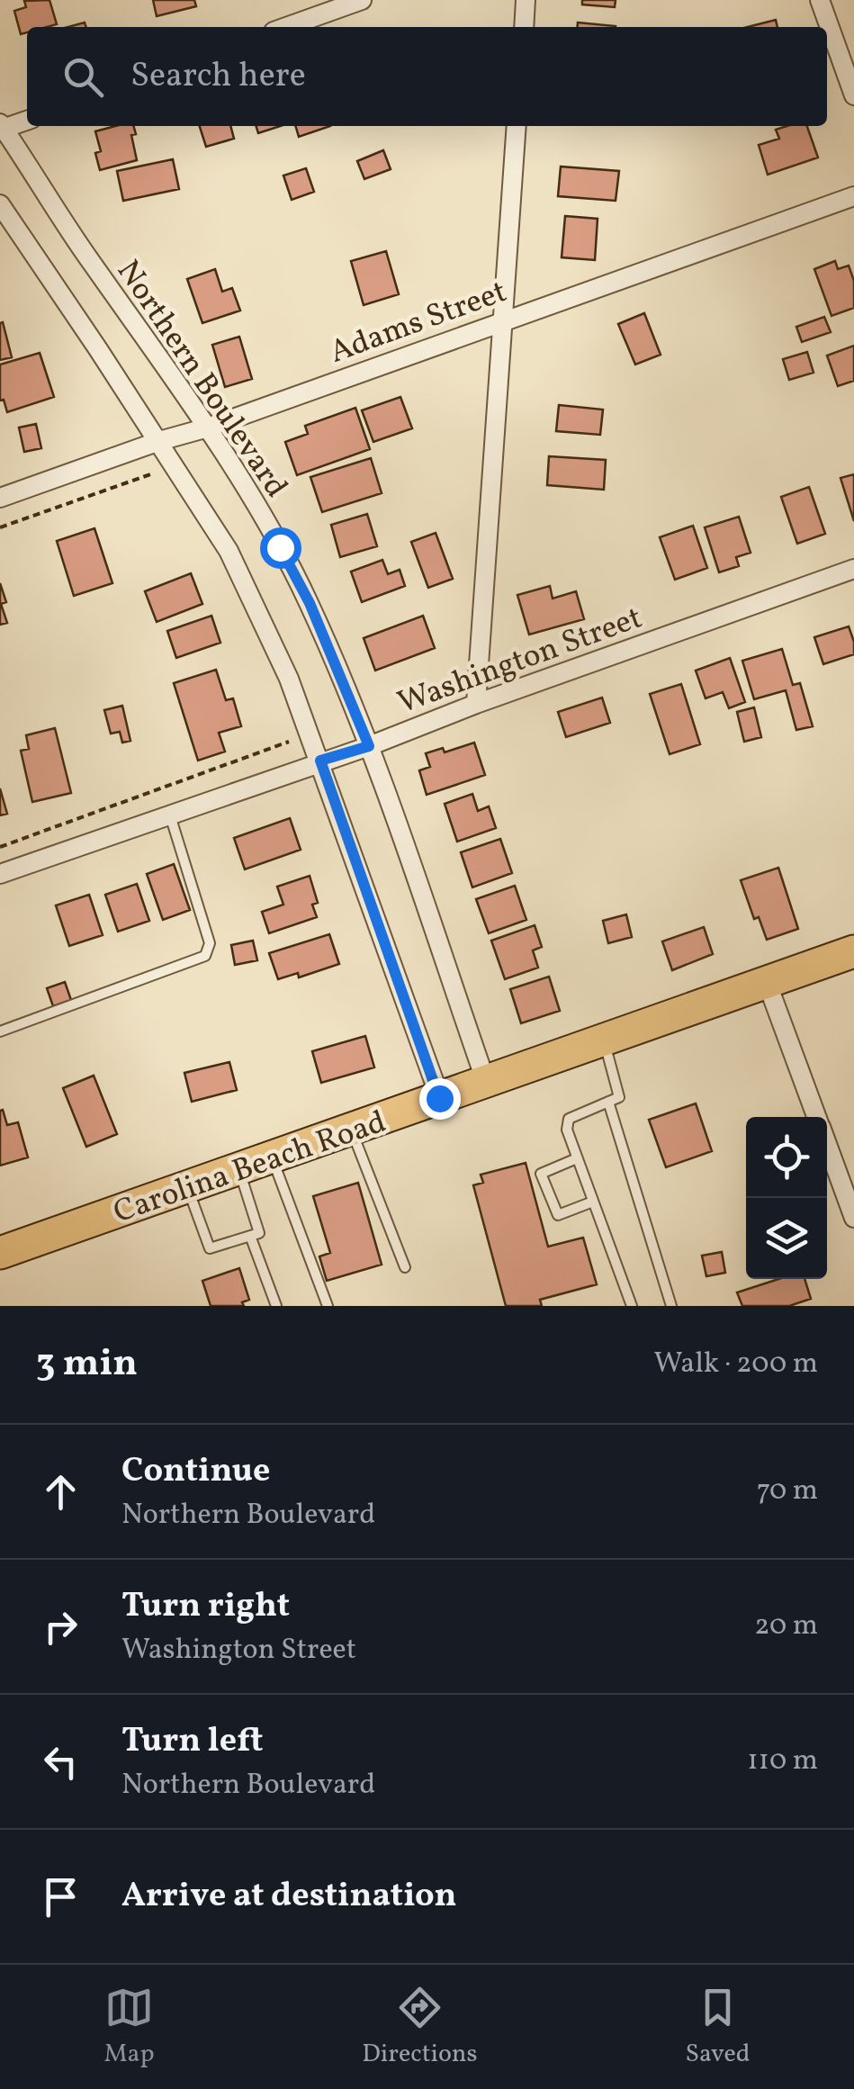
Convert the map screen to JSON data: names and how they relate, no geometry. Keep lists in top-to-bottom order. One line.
{"streets":{"highway":["Carolina Beach Road"],"street":["Adams Street","Northern Boulevard","Washington Street"]},"crossings":[["Adams Street","Northern Boulevard"],["Northern Boulevard","Washington Street"],["Northern Boulevard","Carolina Beach Road"]],"page":{"search":"Search here","heading":["3 min","Walk · 200 m"],"list":[["Continue","Northern Boulevard","70 m"],["Turn right","Washington Street","20 m"],["Turn left","Northern Boulevard","110 m"],"Arrive at destination"],"nav":["Map","Directions","Saved"]}}
